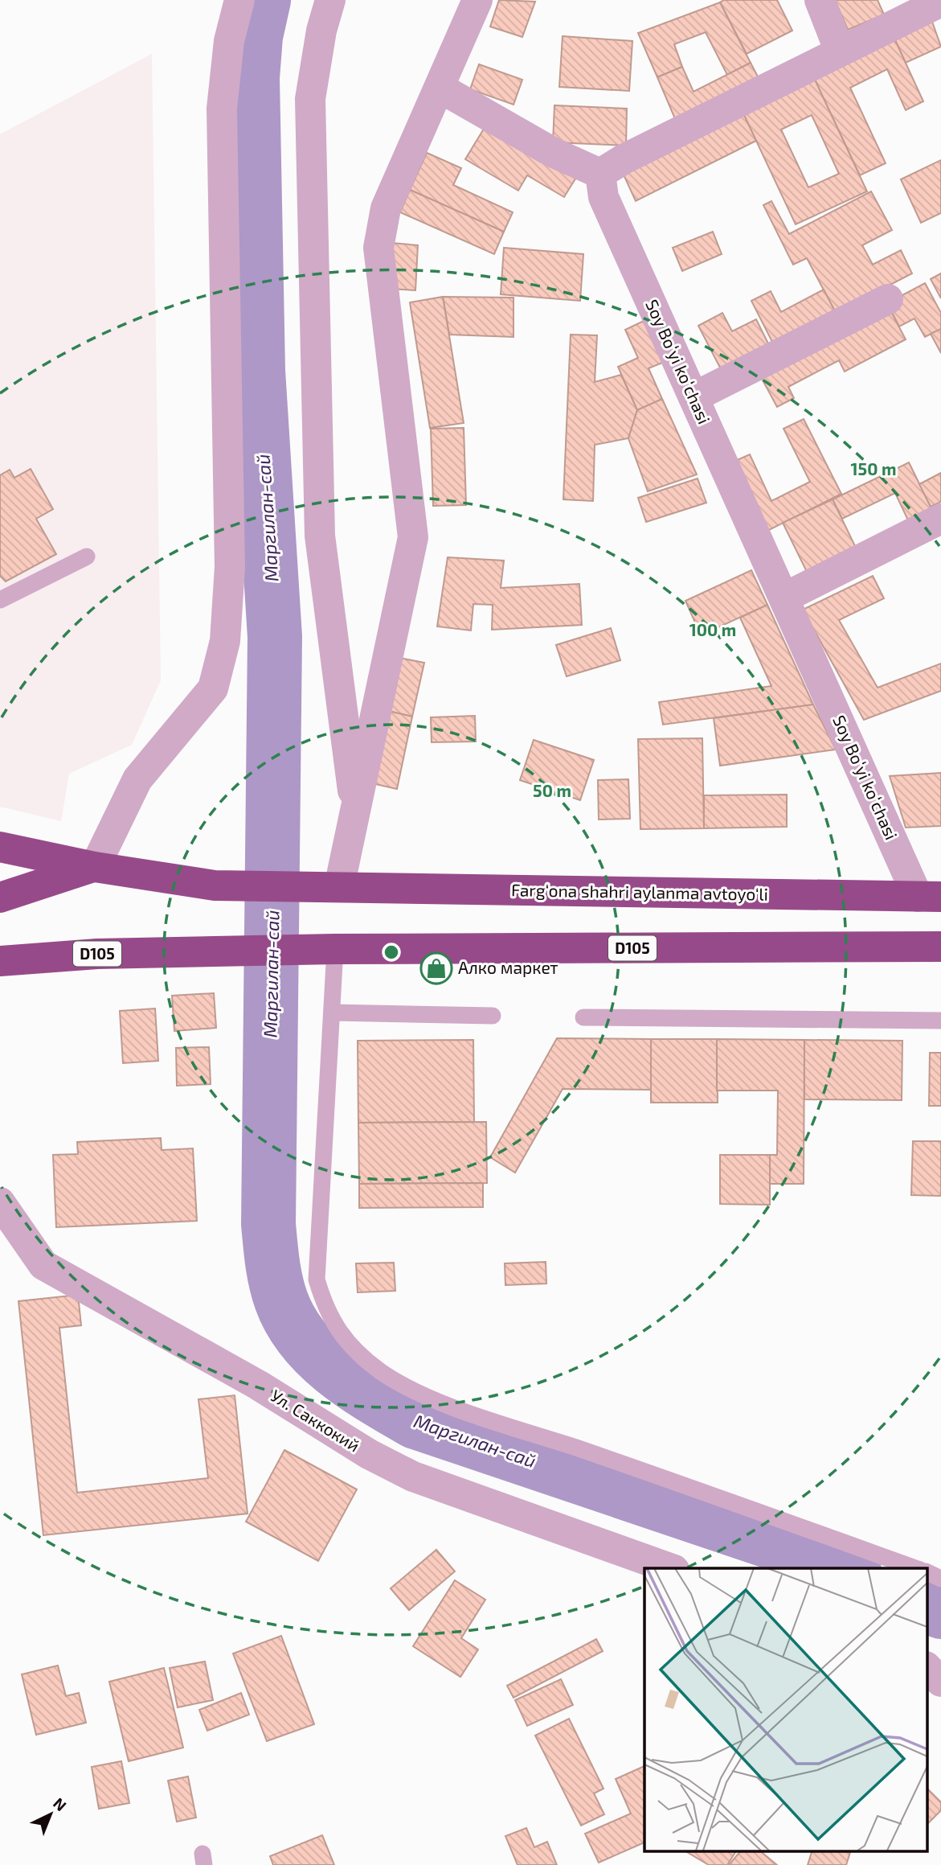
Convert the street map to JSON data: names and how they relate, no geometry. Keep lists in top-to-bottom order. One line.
{"streets":{"highway":["Farg‘ona shahri aylanma avtoyo‘li","D105"],"street":["Soy Boʻyi koʻchasi","Ул. Саккокий"]},"crossings":[["Soy Boʻyi koʻchasi","Farg‘ona shahri aylanma avtoyo‘li"]],"water":["Маргилан-сай"],"places":{"shop":["Алко маркет"]},"north":"top right","rings":["150 m","100 m","50 m"]}
